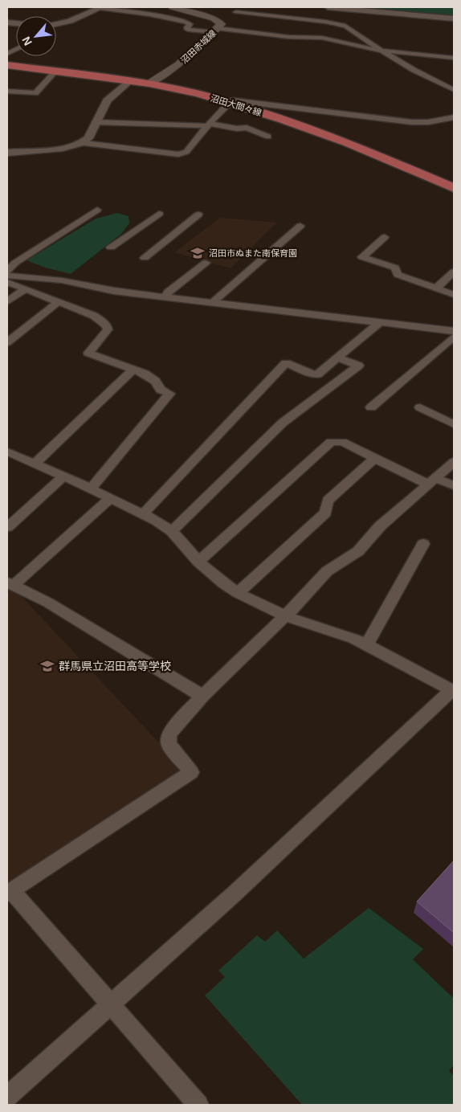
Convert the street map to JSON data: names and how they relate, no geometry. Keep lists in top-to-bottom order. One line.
{"streets":{"main road":["沼田赤城線","沼田大間々線"]},"crossings":[["沼田赤城線","沼田大間々線"]],"places":{"school or university":["沼田市ぬまた南保育園","群馬県立沼田高等学校"]},"north":"bottom left"}
